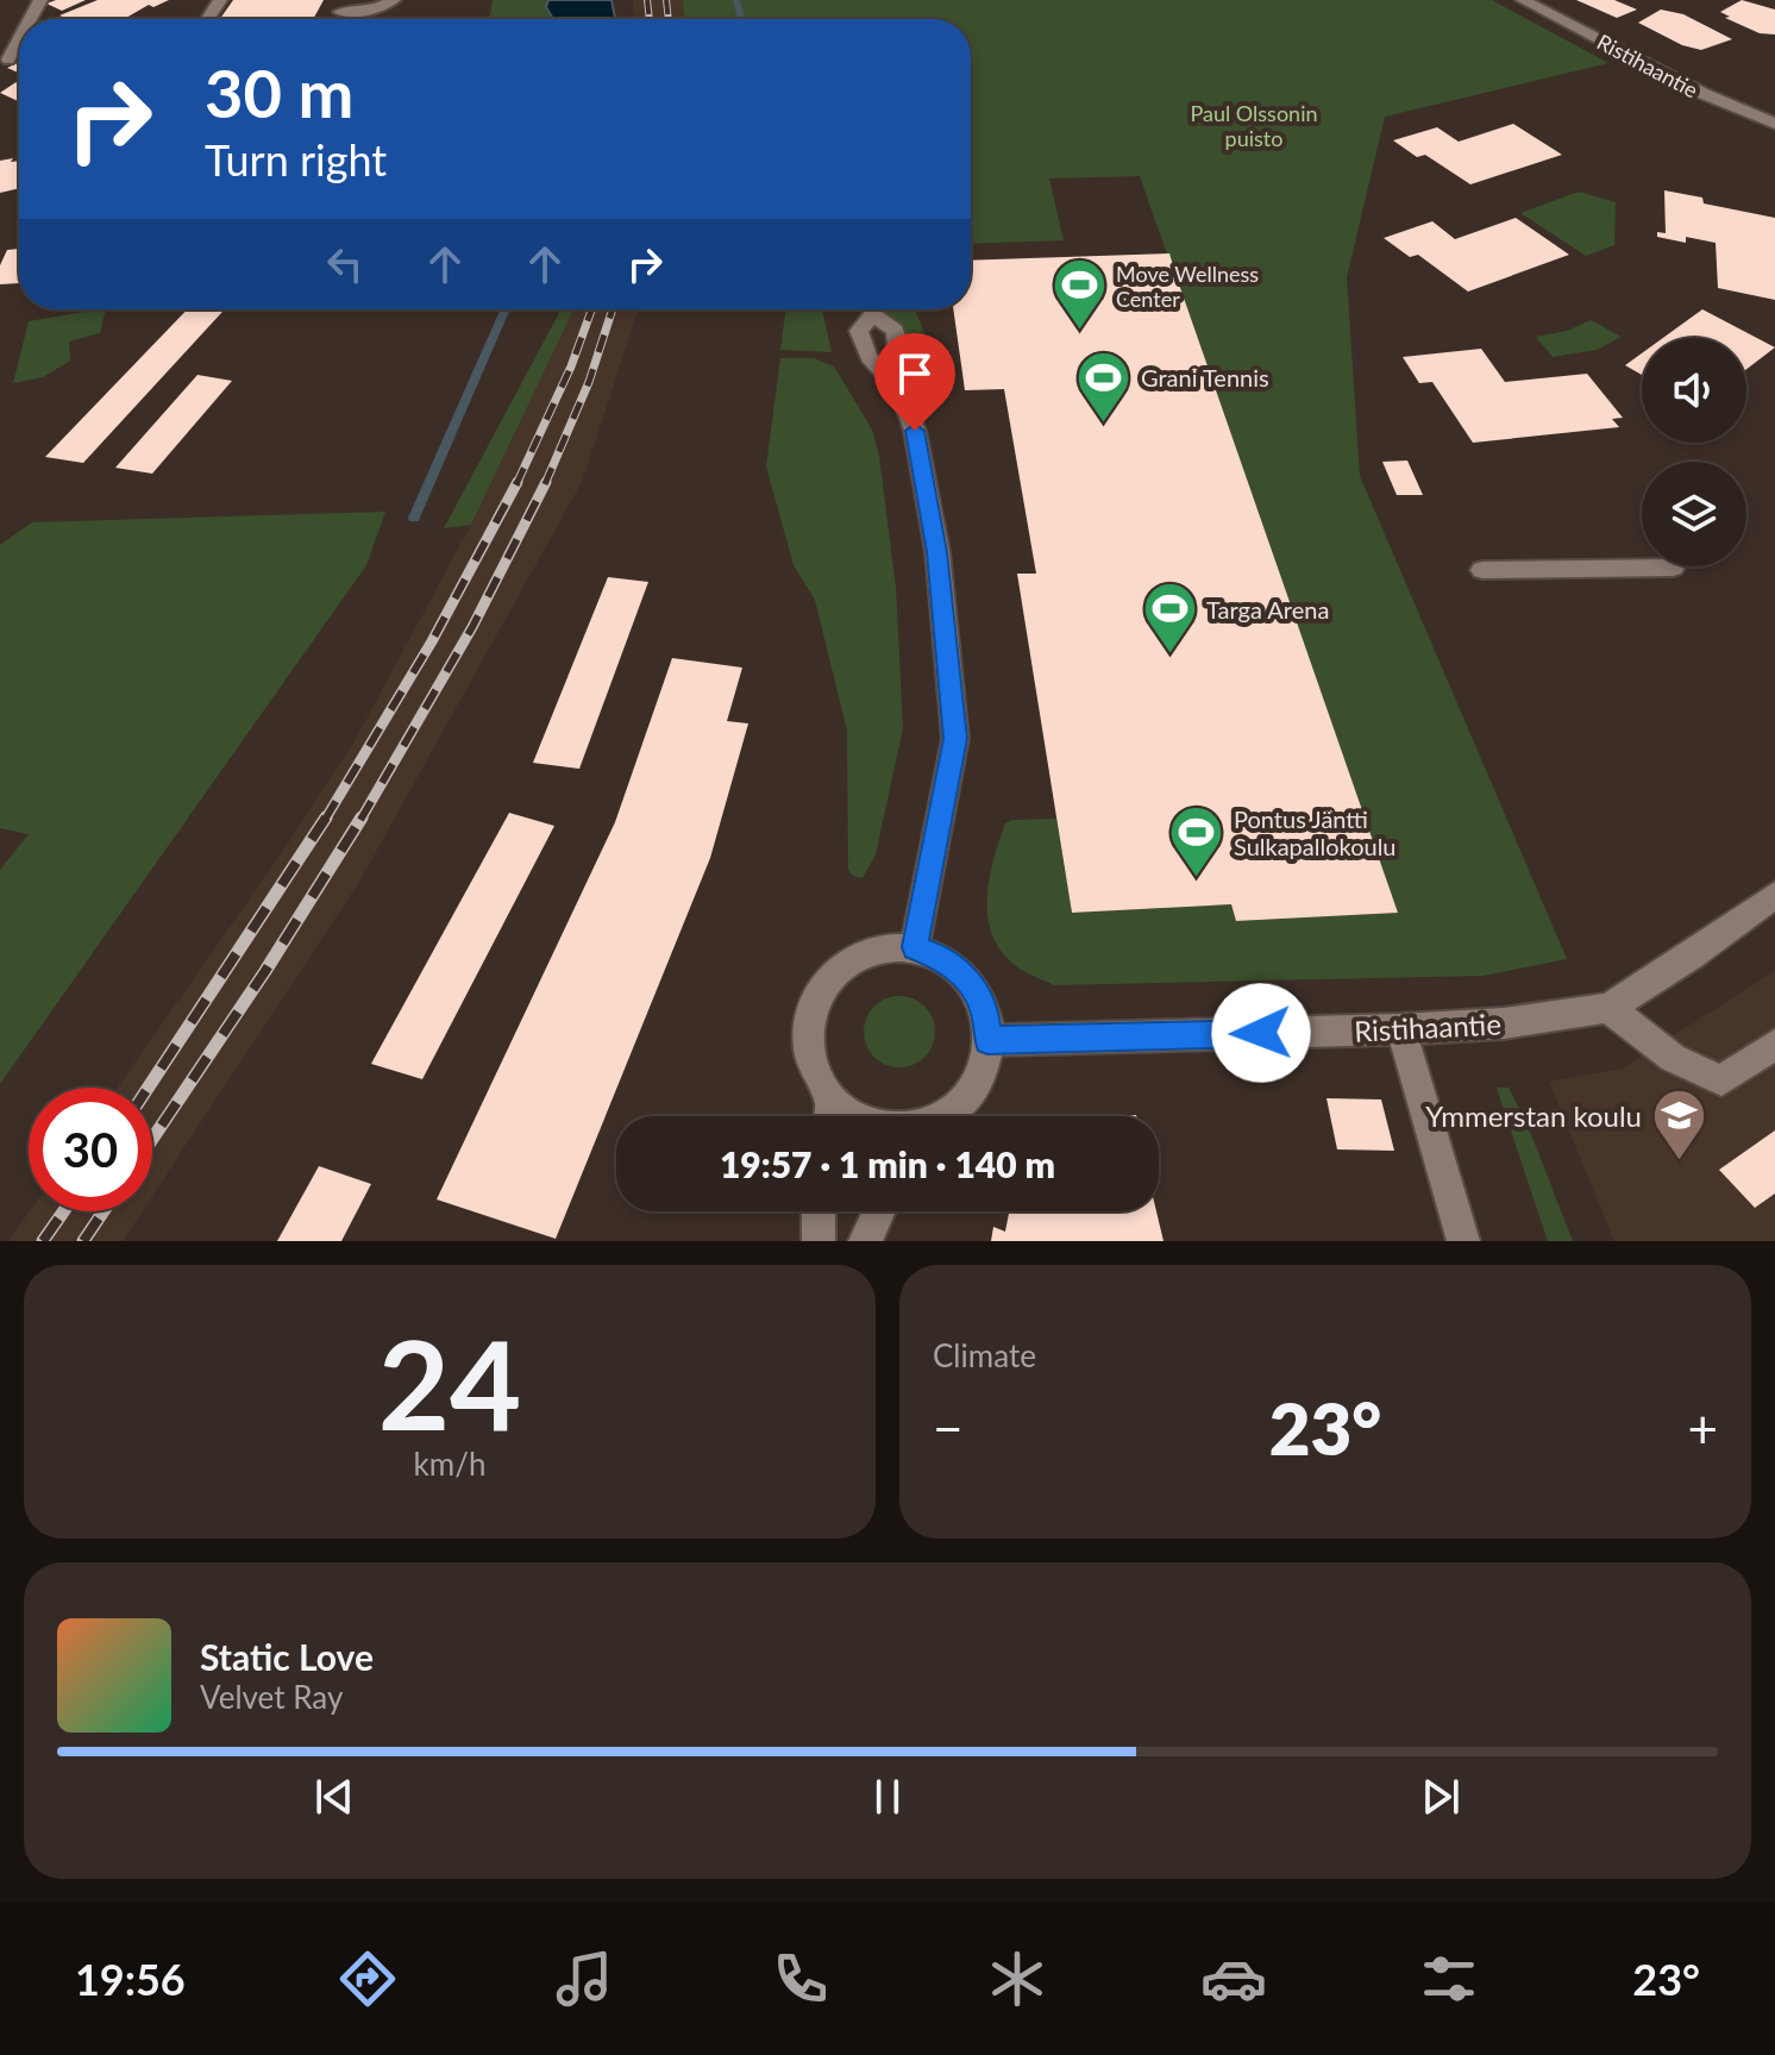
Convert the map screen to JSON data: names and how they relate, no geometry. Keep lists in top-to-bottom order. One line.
{"streets":{"street":["Ristihaantie"]},"parks":["Paul Olssonin puisto"],"places":{"sports":["Move Wellness Center","Grani Tennis","Targa Arena","Pontus Jäntti Sulkapallokoulu"],"school or university":["Ymmerstan koulu"]},"page":{"turn":["30 m","Turn right"],"limit":"30","trip":"19:57 · 1 min · 140 m","tile":[["24","km/h"],"Climate"],"heat":["−","23°","+"],"song":["Static Love","Velvet Ray"],"tabs":["19:56","23°"]}}
